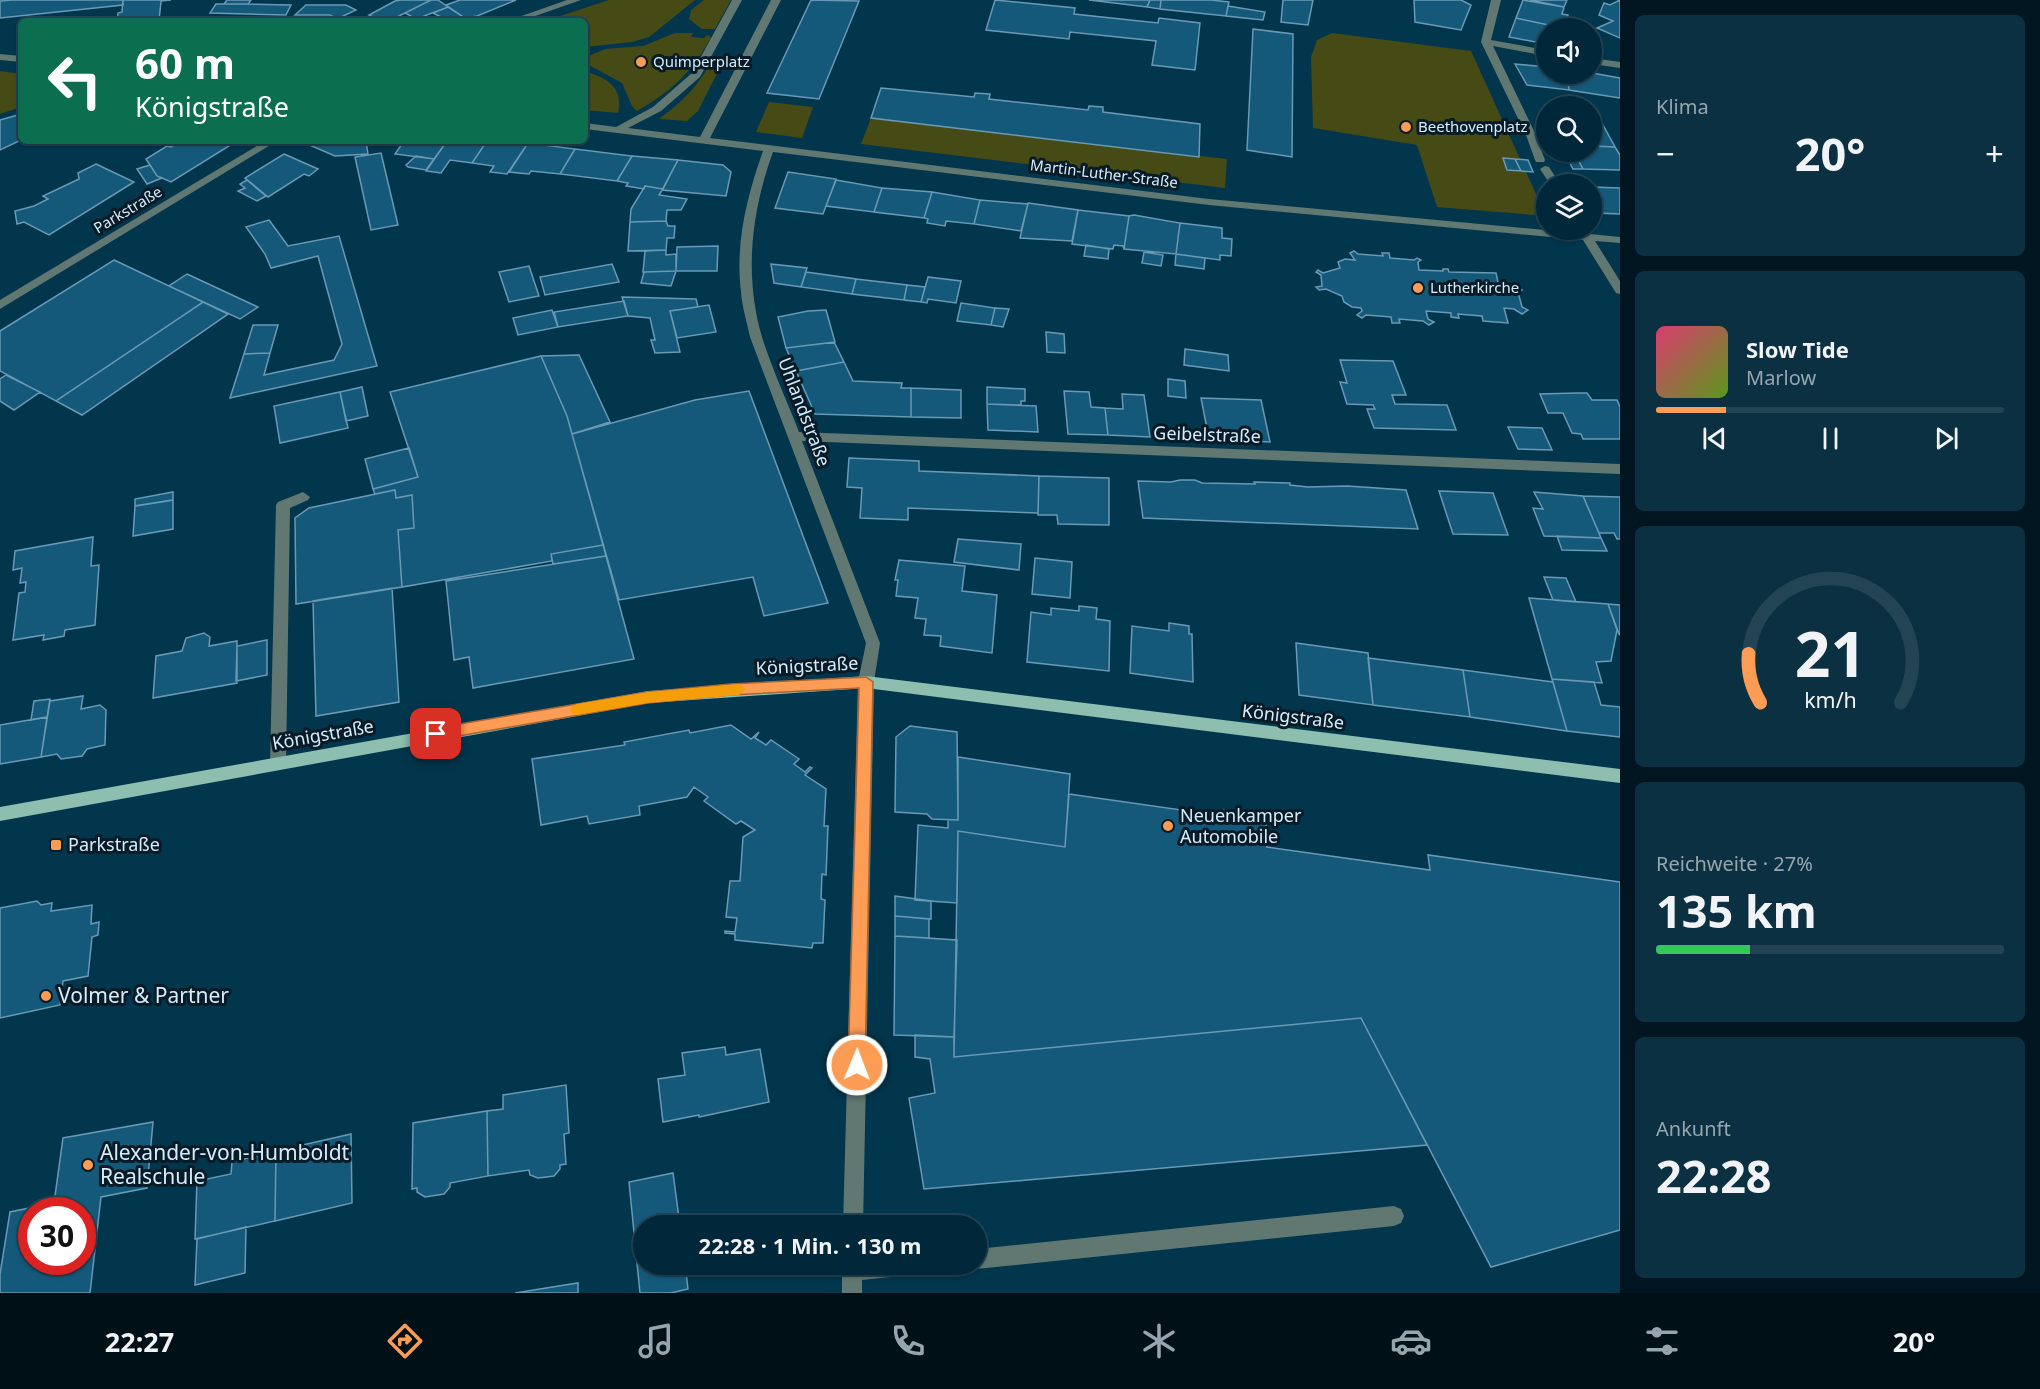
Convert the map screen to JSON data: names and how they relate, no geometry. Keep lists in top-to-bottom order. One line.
{"streets":{"main road":["Königstraße"],"street":["Martin-Luther-Straße","Parkstraße","Uhlandstraße","Geibelstraße"]},"crossings":[["Martin-Luther-Straße","Uhlandstraße"],["Uhlandstraße","Geibelstraße"],["Uhlandstraße","Königstraße"]],"places":{"other":["Quimperplatz","Beethovenplatz","Lutherkirche","Neuenkamper Automobile","Volmer & Partner","Alexander-von-Humboldt Realschule"],"transit":["Parkstraße"]},"page":{"tile":["Klima",["Reichweite · 27%","135 km"],["Ankunft","22:28"]],"turn":["60 m","Königstraße"],"heat":["−","20°","+"],"song":["Slow Tide","Marlow"],"limit":"30","trip":"22:28 · 1 Min. · 130 m","tabs":["22:27","20°"],"gauge":["21","km/h"]}}
